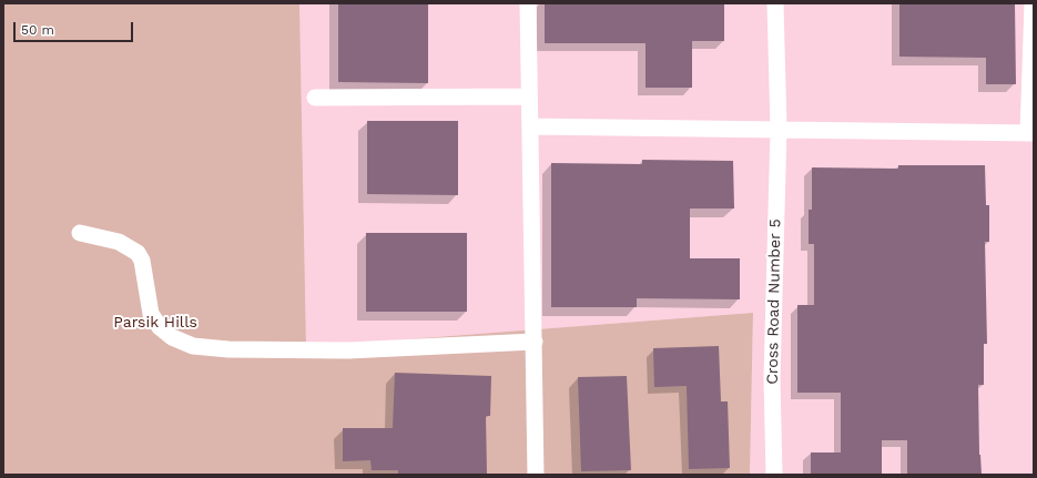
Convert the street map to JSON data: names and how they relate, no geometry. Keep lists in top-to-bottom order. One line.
{"streets":{"street":["Cross Road Number 5"]},"parks":["Parsik Hills"],"scale_bar":"50 m"}
